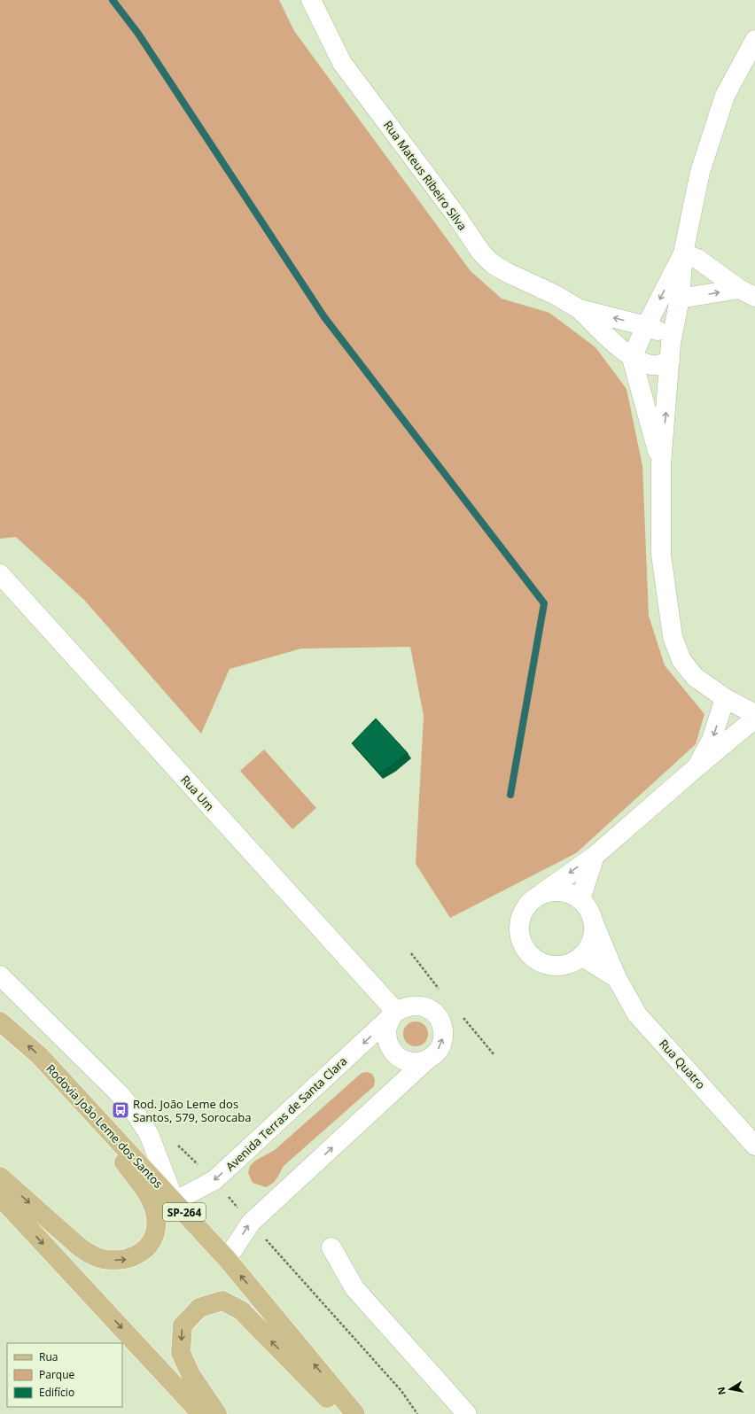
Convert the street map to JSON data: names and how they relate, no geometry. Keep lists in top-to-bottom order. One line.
{"streets":{"main road":["Rodovia João Leme dos Santos","SP-264"],"street":["Rua Mateus Ribeiro Silva","Rua Um","Rua Quatro","Avenida Terras de Santa Clara"]},"crossings":[["Rua Um","Avenida Terras de Santa Clara"],["Avenida Terras de Santa Clara","Rodovia João Leme dos Santos"]],"places":{"bus stop":["Rod. João Leme dos Santos, 579, Sorocaba"]},"legend":["Rua","Parque","Edifício"],"north":"left"}
